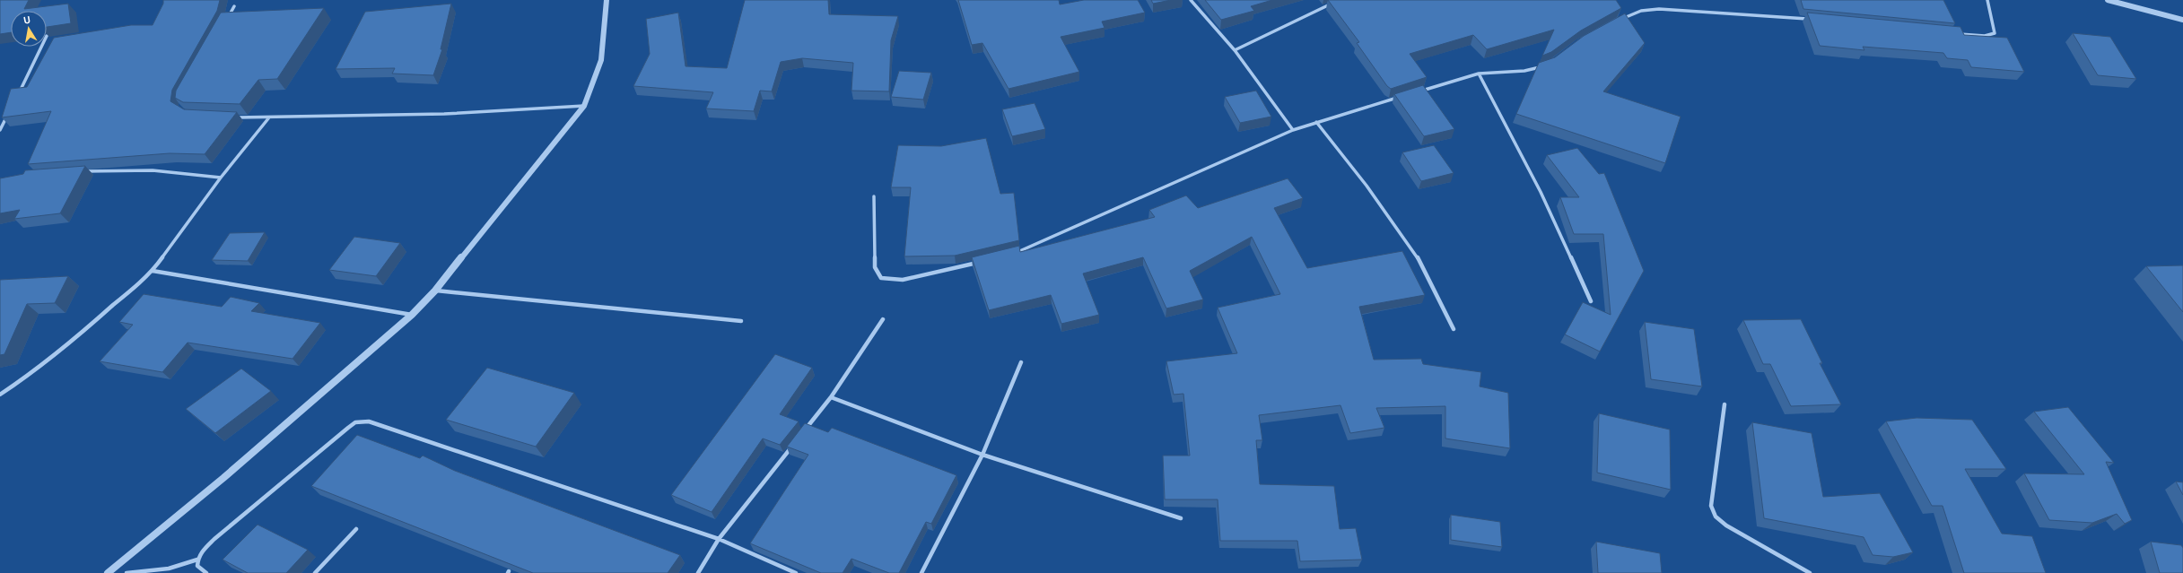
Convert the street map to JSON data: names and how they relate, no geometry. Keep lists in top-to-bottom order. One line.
{"north":"top"}
